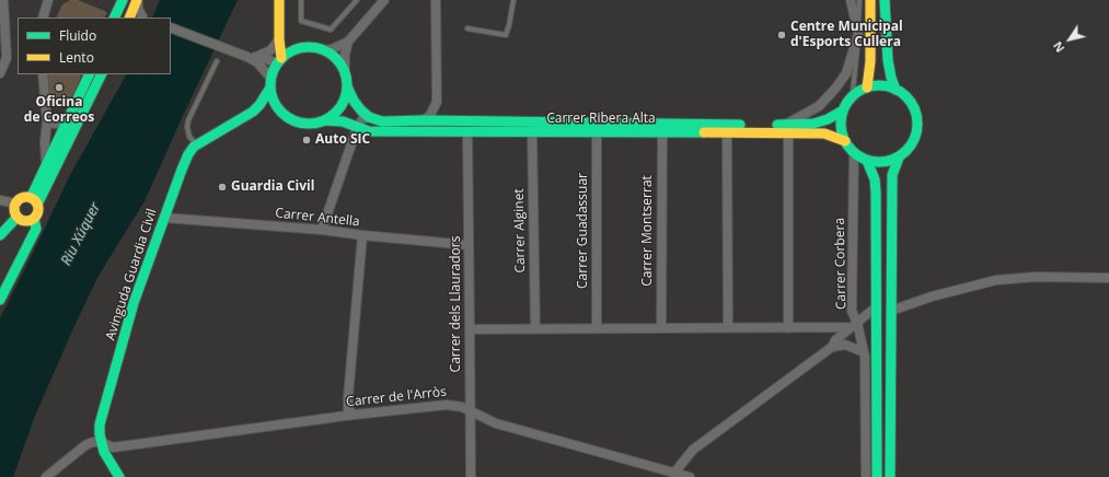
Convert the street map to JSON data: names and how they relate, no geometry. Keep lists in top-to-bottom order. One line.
{"streets":{"street":["Carrer Ribera Alta","Carrer Antella","Carrer Alginet","Carrer Guadassuar","Carrer Montserrat","Carrer Corbera","Avinguda Guardia Civil","Carrer dels Llauradors","Carrer de l'Arròs"]},"crossings":[["Carrer Ribera Alta","Carrer Alginet"],["Carrer Ribera Alta","Carrer Guadassuar"],["Carrer Ribera Alta","Carrer Montserrat"],["Carrer Ribera Alta","Carrer Corbera"],["Carrer Ribera Alta","Avinguda Guardia Civil"],["Carrer Ribera Alta","Carrer dels Llauradors"],["Carrer Antella","Avinguda Guardia Civil"],["Carrer Antella","Carrer dels Llauradors"],["Avinguda Guardia Civil","Carrer de l'Arròs"],["Carrer dels Llauradors","Carrer de l'Arròs"]],"water":["Riu Xúquer"],"places":["Centre Municipal d'Esports Cullera","Oficina de Correos","Auto SIC","Guardia Civil"],"legend":["Fluido","Lento"],"north":"bottom left"}
